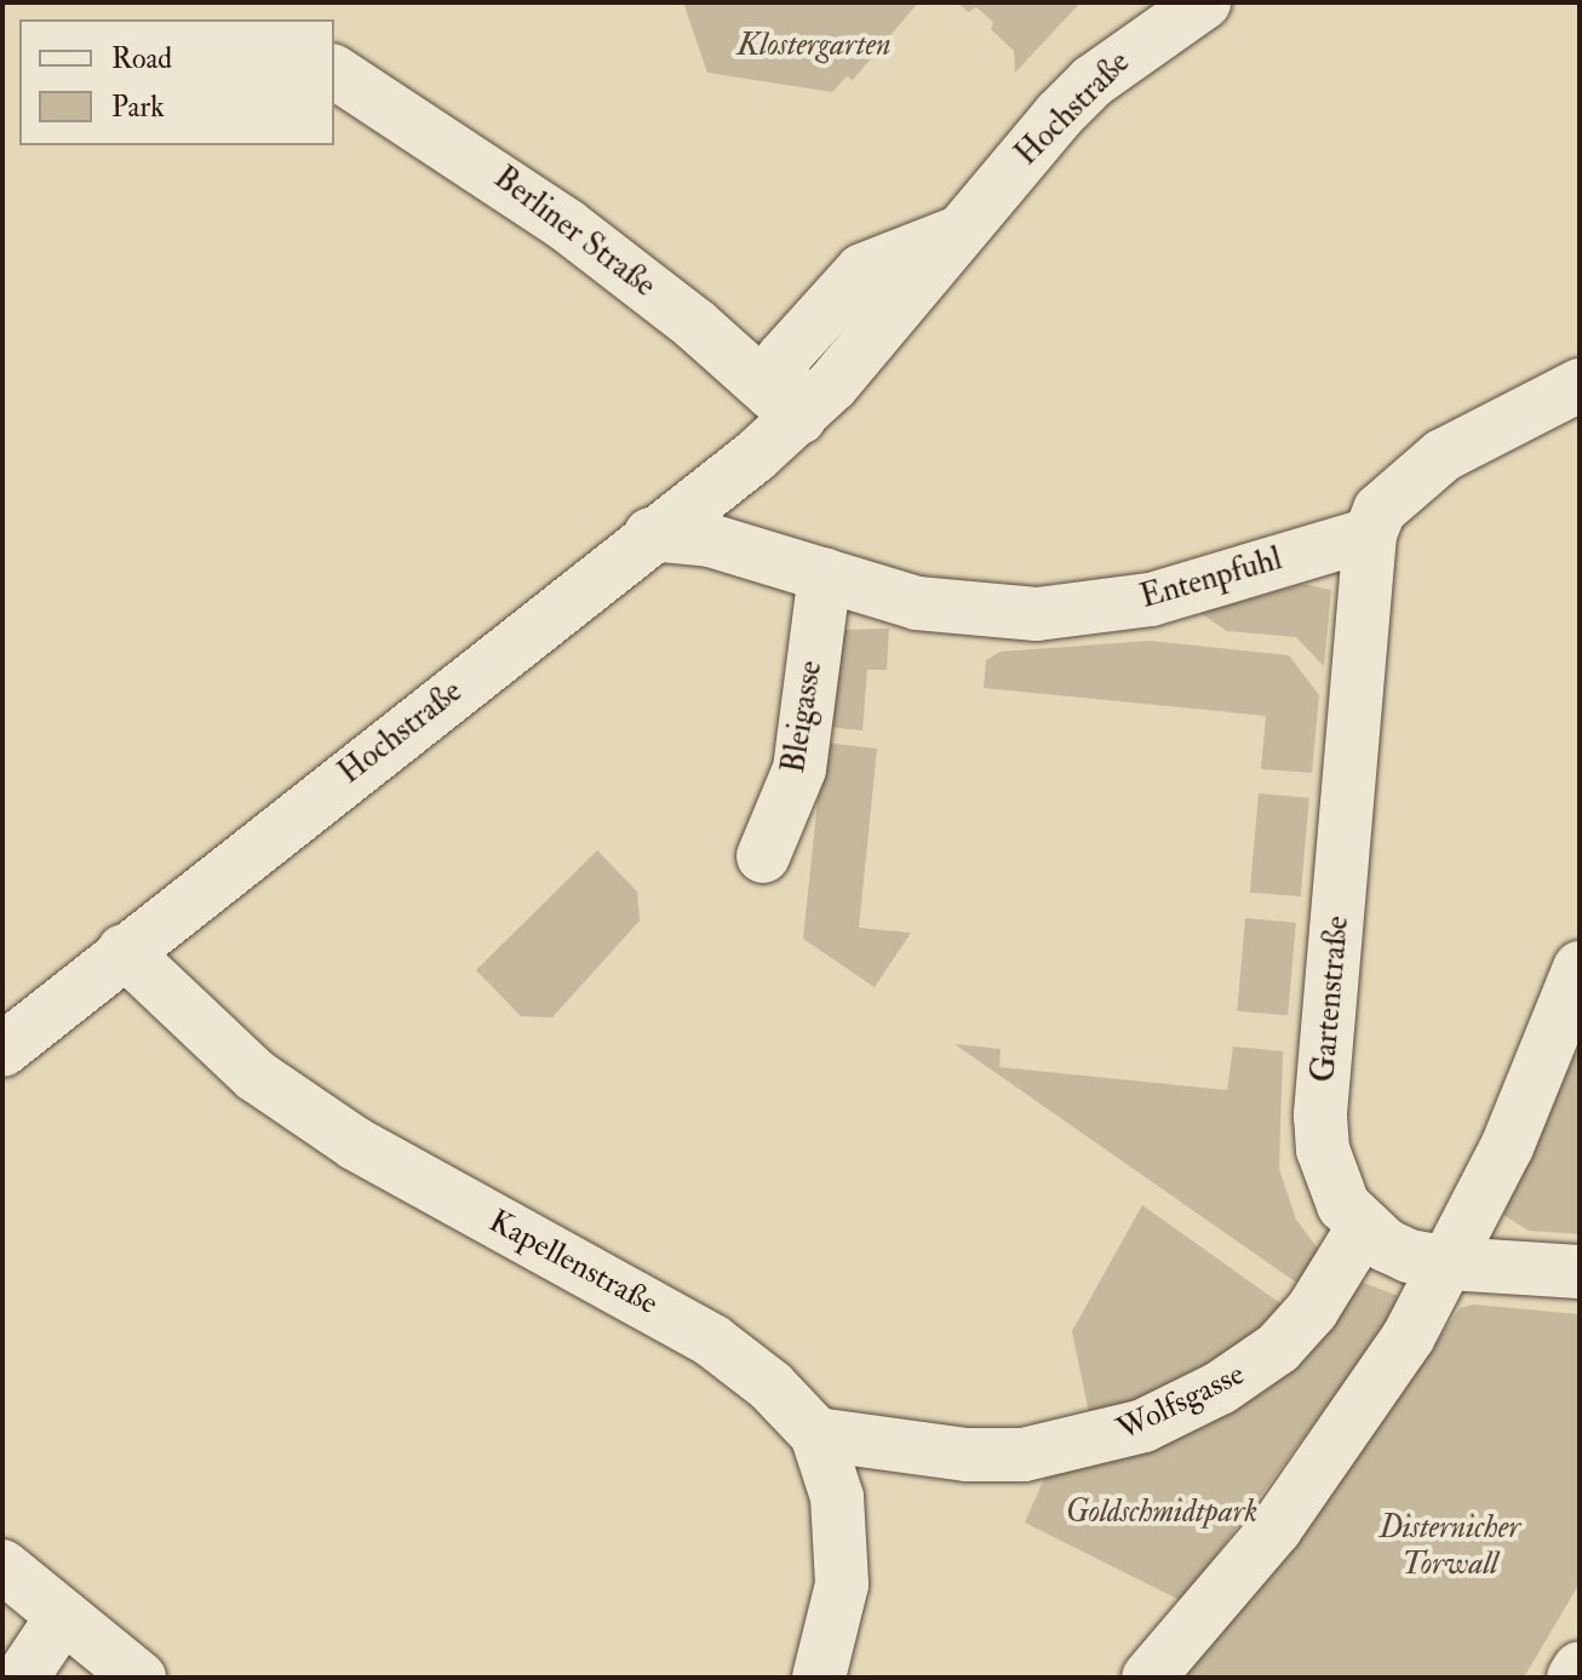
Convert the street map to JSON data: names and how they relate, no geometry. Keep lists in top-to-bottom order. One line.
{"streets":{"street":["Hochstraße","Berliner Straße","Entenpfuhl","Bleigasse","Gartenstraße","Kapellenstraße","Wolfsgasse"]},"crossings":[["Hochstraße","Berliner Straße"],["Hochstraße","Entenpfuhl"],["Hochstraße","Kapellenstraße"],["Entenpfuhl","Bleigasse"],["Entenpfuhl","Gartenstraße"],["Gartenstraße","Wolfsgasse"],["Kapellenstraße","Wolfsgasse"]],"parks":["Klostergarten","Goldschmidtpark","Disternicher Torwall"],"legend":["Road","Park"]}
